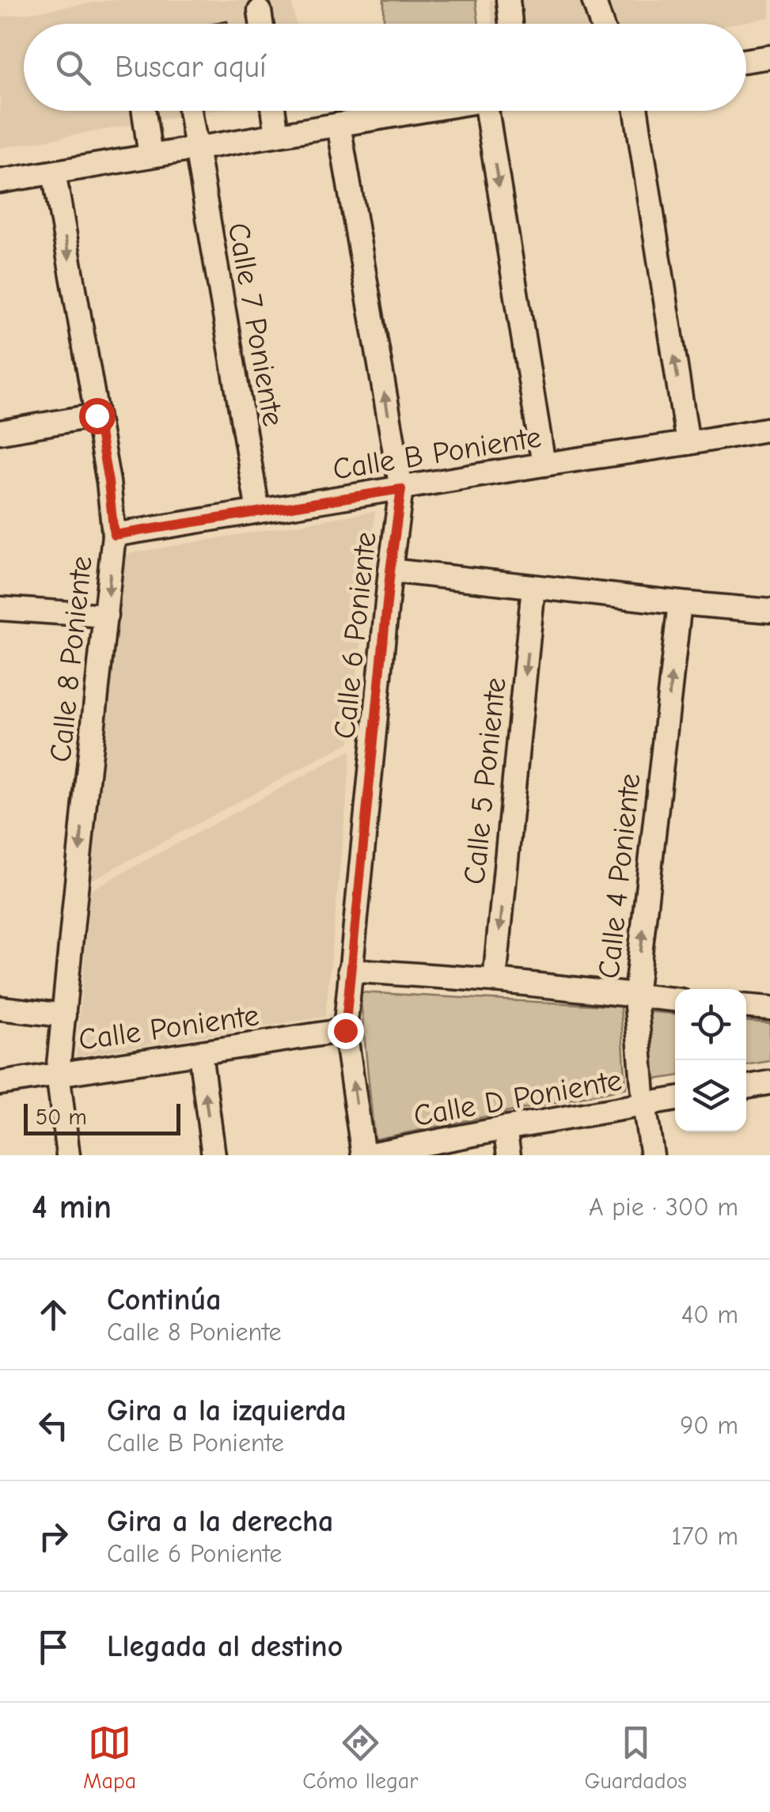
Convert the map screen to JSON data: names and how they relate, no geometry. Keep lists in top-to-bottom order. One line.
{"streets":{"street":["Calle 7 Poniente","Calle B Poniente","Calle 6 Poniente","Calle 8 Poniente","Calle 5 Poniente","Calle 4 Poniente","Calle Poniente","Calle D Poniente"]},"crossings":[["Calle 7 Poniente","Calle B Poniente"],["Calle B Poniente","Calle 6 Poniente"],["Calle B Poniente","Calle 8 Poniente"],["Calle 6 Poniente","Calle Poniente"],["Calle 6 Poniente","Calle D Poniente"],["Calle 8 Poniente","Calle Poniente"],["Calle 4 Poniente","Calle D Poniente"]],"one_way":["Calle 8 Poniente","Calle 5 Poniente","Calle 4 Poniente"],"scale_bar":"50 m","page":{"search":"Buscar aquí","scale":"50 m","heading":["4 min","A pie · 300 m"],"list":[["Continúa","Calle 8 Poniente","40 m"],["Gira a la izquierda","Calle B Poniente","90 m"],["Gira a la derecha","Calle 6 Poniente","170 m"],"Llegada al destino"],"nav":["Mapa","Cómo llegar","Guardados"]}}
